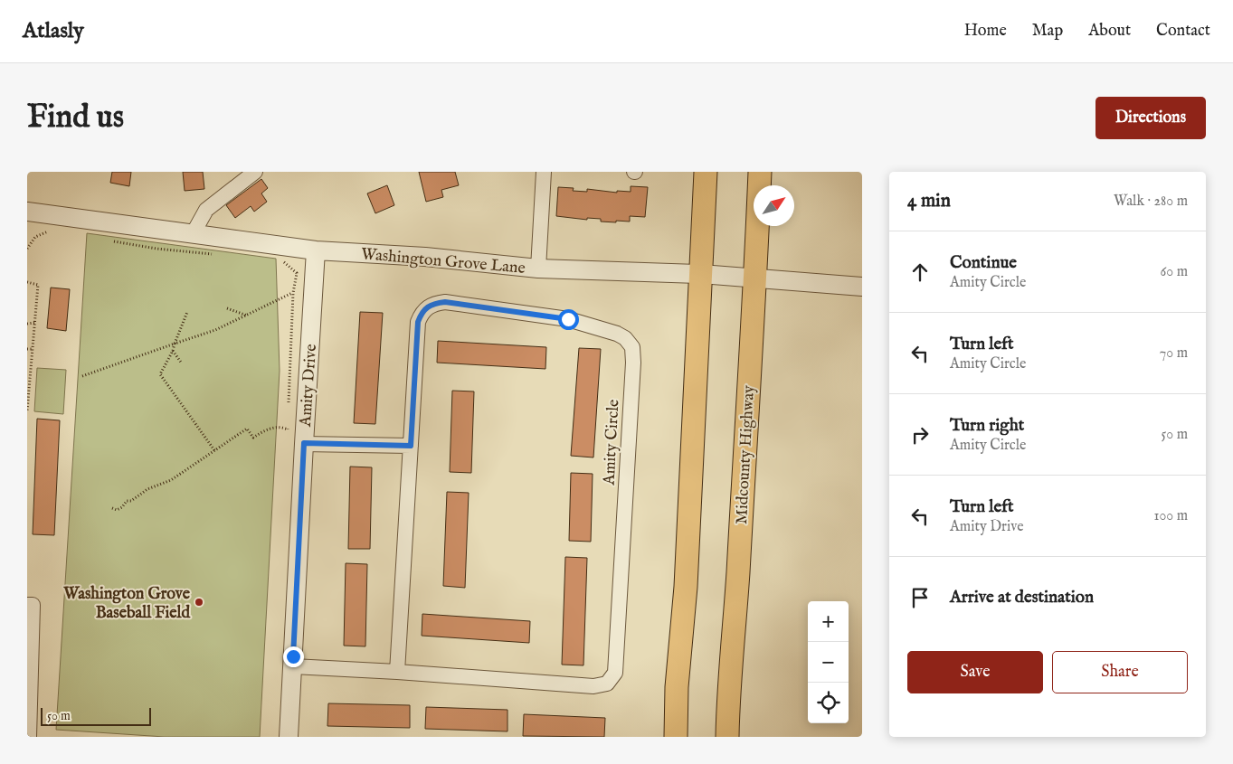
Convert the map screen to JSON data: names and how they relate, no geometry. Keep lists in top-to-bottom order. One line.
{"streets":{"main road":["Midcounty Highway"],"street":["Washington Grove Lane","Amity Drive","Amity Circle"]},"crossings":[["Washington Grove Lane","Amity Drive"],["Washington Grove Lane","Midcounty Highway"],["Amity Drive","Amity Circle"]],"places":["Washington Grove Baseball Field"],"scale_bar":"50 m","north":"top right","page":{"header":"Atlasly","nav":["Home","Map","About","Contact"],"buttons":["Directions",["Save","Share"]],"title":"Find us","heading":["4 min","Walk · 280 m"],"list":[["Continue","Amity Circle","60 m"],["Turn left","Amity Circle","70 m"],["Turn right","Amity Circle","50 m"],["Turn left","Amity Drive","100 m"],"Arrive at destination"],"map_buttons":["+","−"],"scale":"50 m"}}
